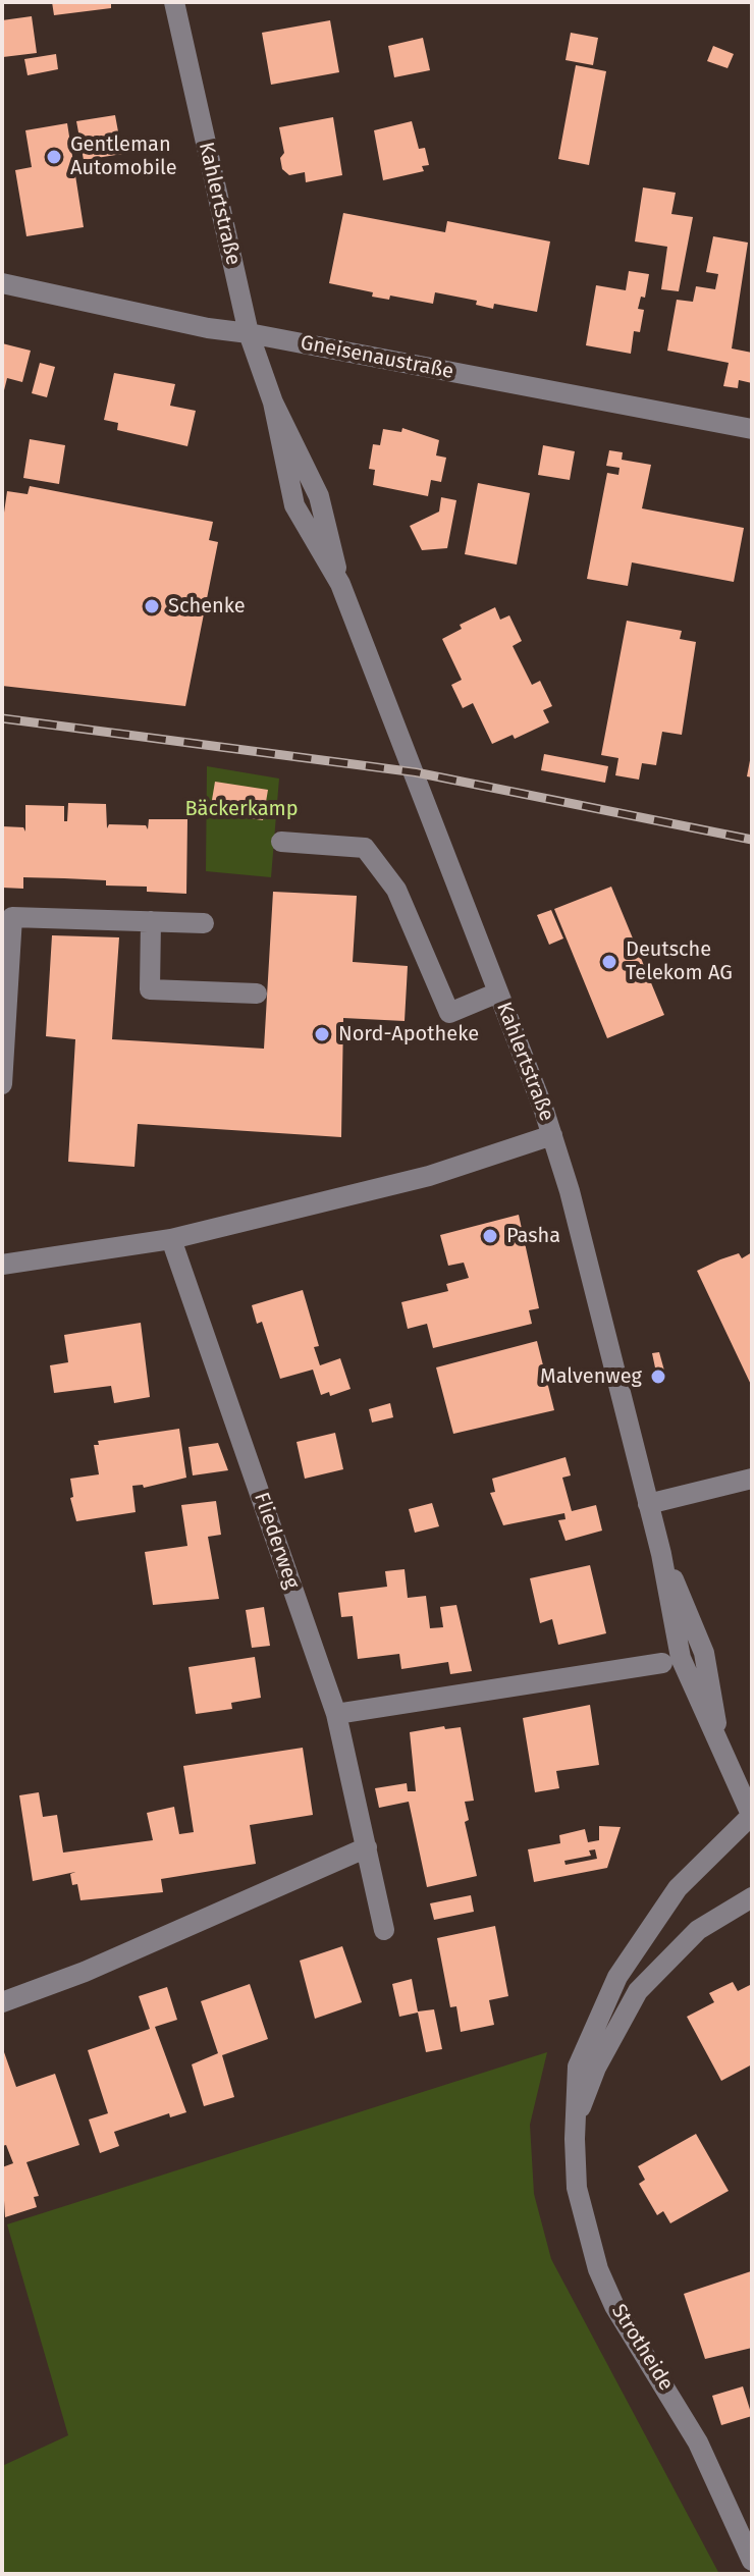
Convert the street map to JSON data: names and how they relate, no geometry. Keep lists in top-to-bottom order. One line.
{"streets":{"street":["Kahlertstraße","Gneisenaustraße","Fliederweg","Strotheide"]},"crossings":[["Kahlertstraße","Gneisenaustraße"],["Kahlertstraße","Strotheide"]],"parks":["Bäckerkamp"],"places":["Gentleman Automobile","Schenke","Deutsche Telekom AG","Nord-Apotheke","Pasha","Malvenweg"]}
